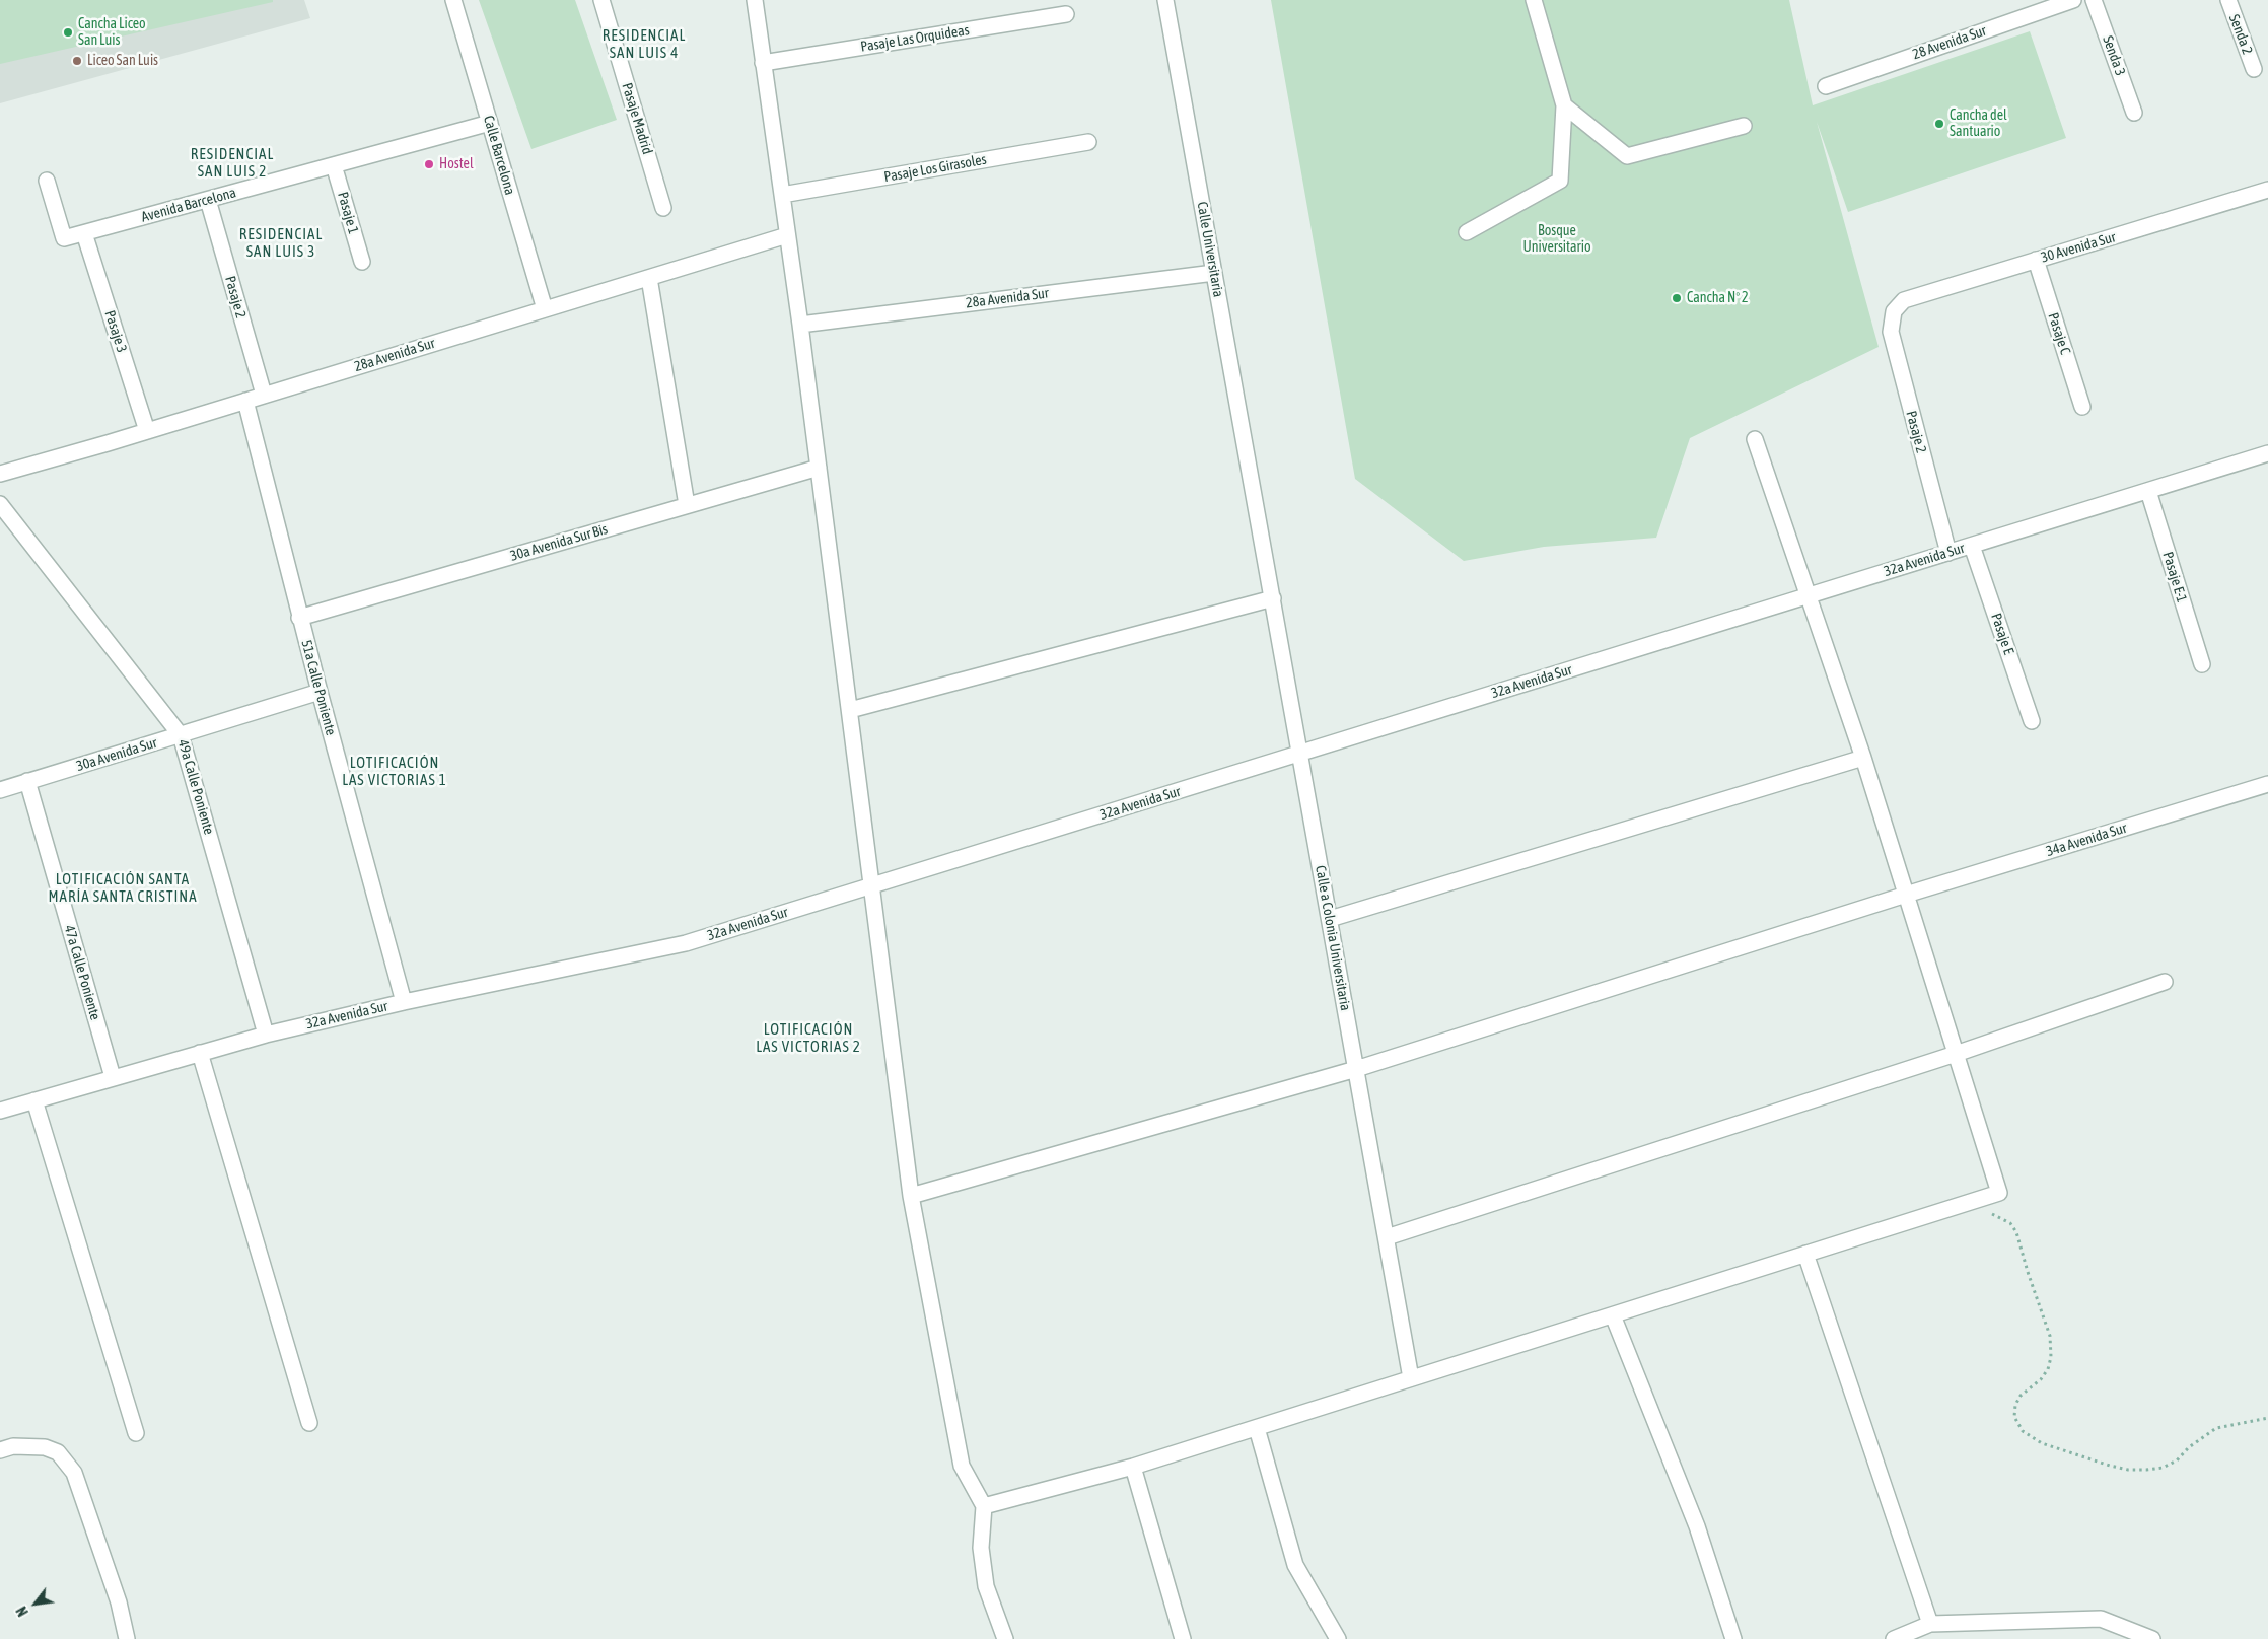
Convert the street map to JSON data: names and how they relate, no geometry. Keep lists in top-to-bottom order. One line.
{"streets":{"street":["Senda 2","Pasaje Las Orquideas","28 Avenida Sur","Senda 3","Pasaje Madrid","Calle Barcelona","Pasaje Los Girasoles","Avenida Barcelona","Pasaje 1","30 Avenida Sur","Calle Universitaria","Pasaje 2","28a Avenida Sur","Pasaje 3","Pasaje C","30a Avenida Sur Bis","32a Avenida Sur","Pasaje E-1","Pasaje E","51a Calle Poniente","30a Avenida Sur","49a Calle Poniente","34a Avenida Sur","Calle a Colonia Universitaria","47a Calle Poniente"]},"crossings":[["Calle Barcelona","Avenida Barcelona"],["Calle Barcelona","28a Avenida Sur"],["Avenida Barcelona","Pasaje 1"],["Avenida Barcelona","Pasaje 2"],["Avenida Barcelona","Pasaje 3"],["30 Avenida Sur","Pasaje 2"],["30 Avenida Sur","Pasaje C"],["Calle Universitaria","28a Avenida Sur"],["Calle Universitaria","Calle a Colonia Universitaria"],["Pasaje 2","28a Avenida Sur"],["Pasaje 2","32a Avenida Sur"],["28a Avenida Sur","Pasaje 3"],["28a Avenida Sur","51a Calle Poniente"],["30a Avenida Sur Bis","51a Calle Poniente"],["32a Avenida Sur","Pasaje E-1"],["32a Avenida Sur","Pasaje E"],["32a Avenida Sur","51a Calle Poniente"],["32a Avenida Sur","49a Calle Poniente"],["32a Avenida Sur","Calle a Colonia Universitaria"],["32a Avenida Sur","47a Calle Poniente"],["51a Calle Poniente","30a Avenida Sur"],["30a Avenida Sur","49a Calle Poniente"],["30a Avenida Sur","47a Calle Poniente"],["34a Avenida Sur","Calle a Colonia Universitaria"]],"districts":["RESIDENCIAL SAN LUIS 4","RESIDENCIAL SAN LUIS 2","RESIDENCIAL SAN LUIS 3","LOTIFICACIÓN LAS VICTORIAS 1","LOTIFICACIÓN SANTA MARÍA SANTA CRISTINA","LOTIFICACIÓN LAS VICTORIAS 2"],"parks":["Bosque Universitario"],"places":["Cancha Liceo San Luis","Liceo San Luis","Cancha del Santuario","Hostel","Cancha Nº 2"],"north":"bottom left"}
